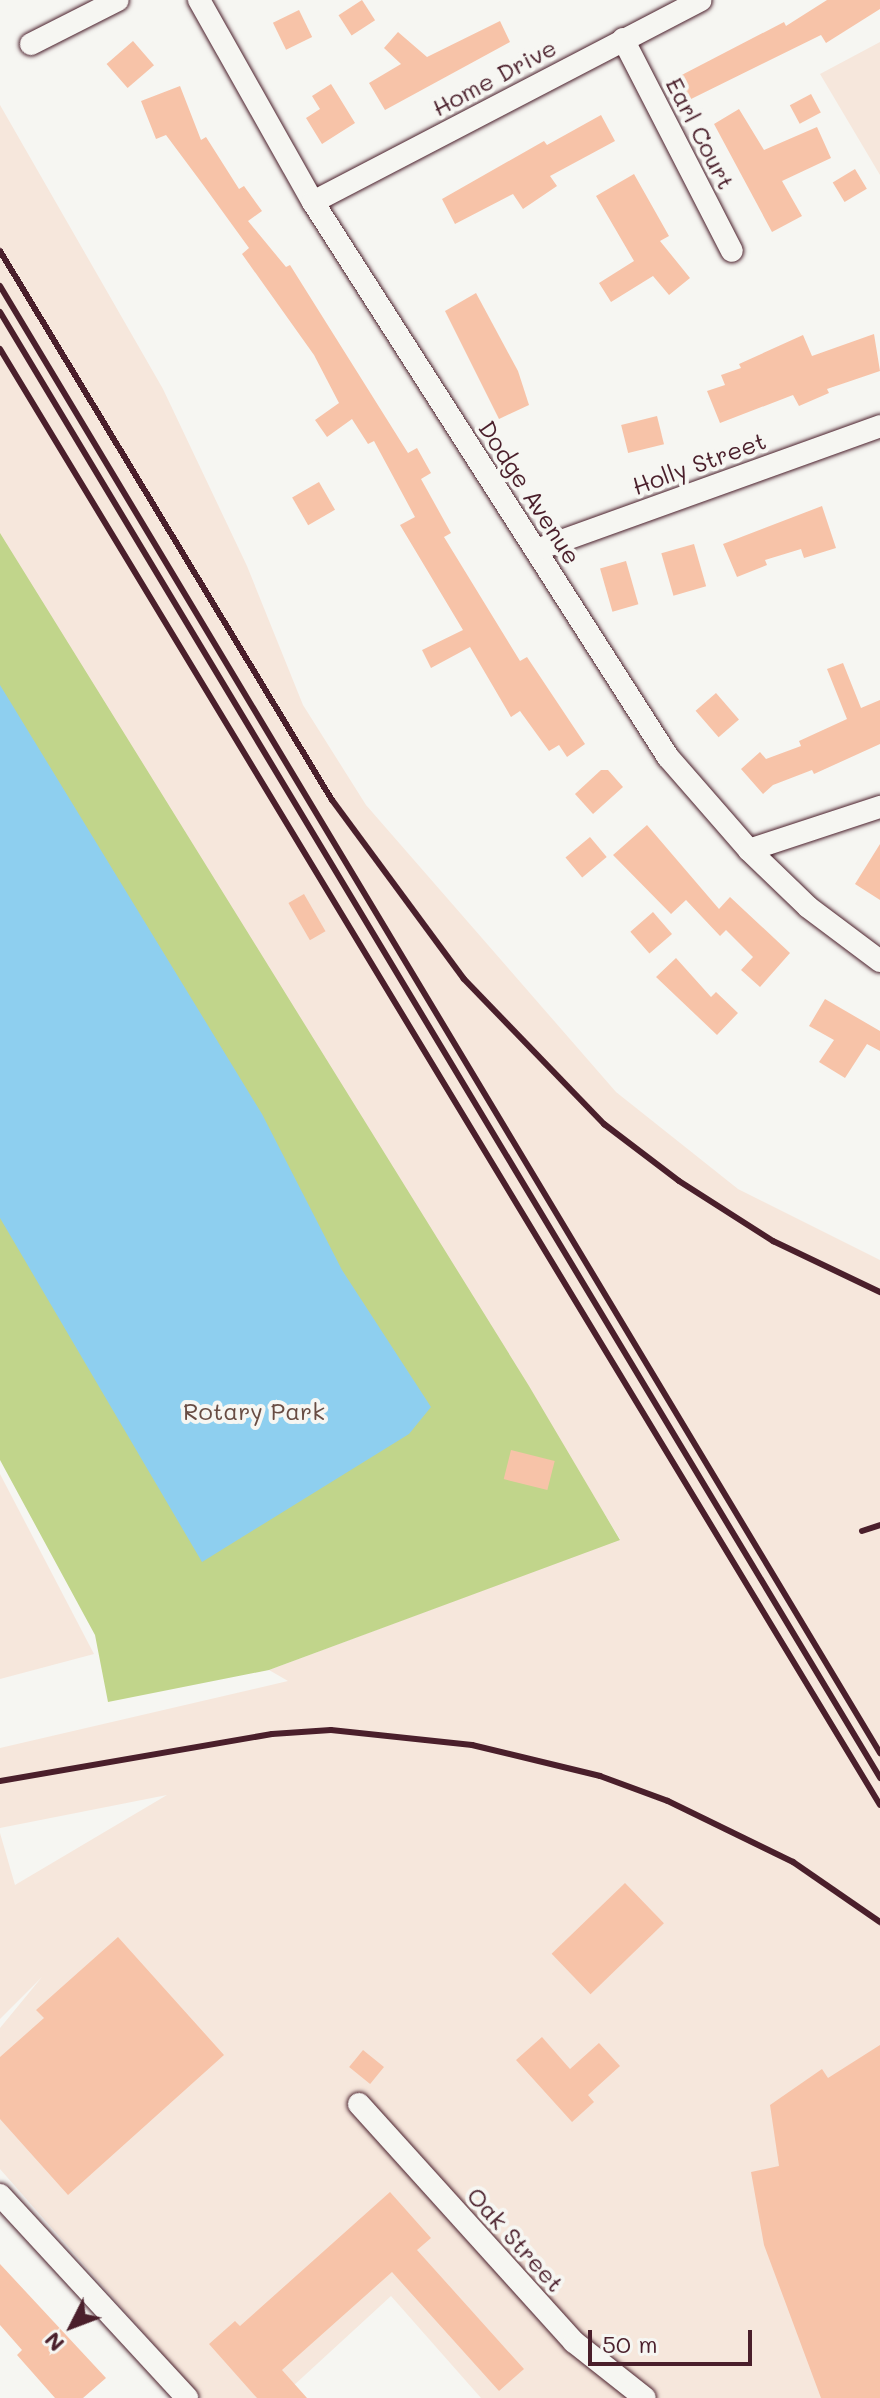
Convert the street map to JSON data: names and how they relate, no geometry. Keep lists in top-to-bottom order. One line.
{"streets":{"street":["Home Drive","Earl Court","Holly Street","Dodge Avenue","Oak Street"]},"crossings":[["Home Drive","Earl Court"],["Home Drive","Dodge Avenue"],["Holly Street","Dodge Avenue"]],"parks":["Rotary Park"],"scale_bar":"50 m","north":"bottom left"}
